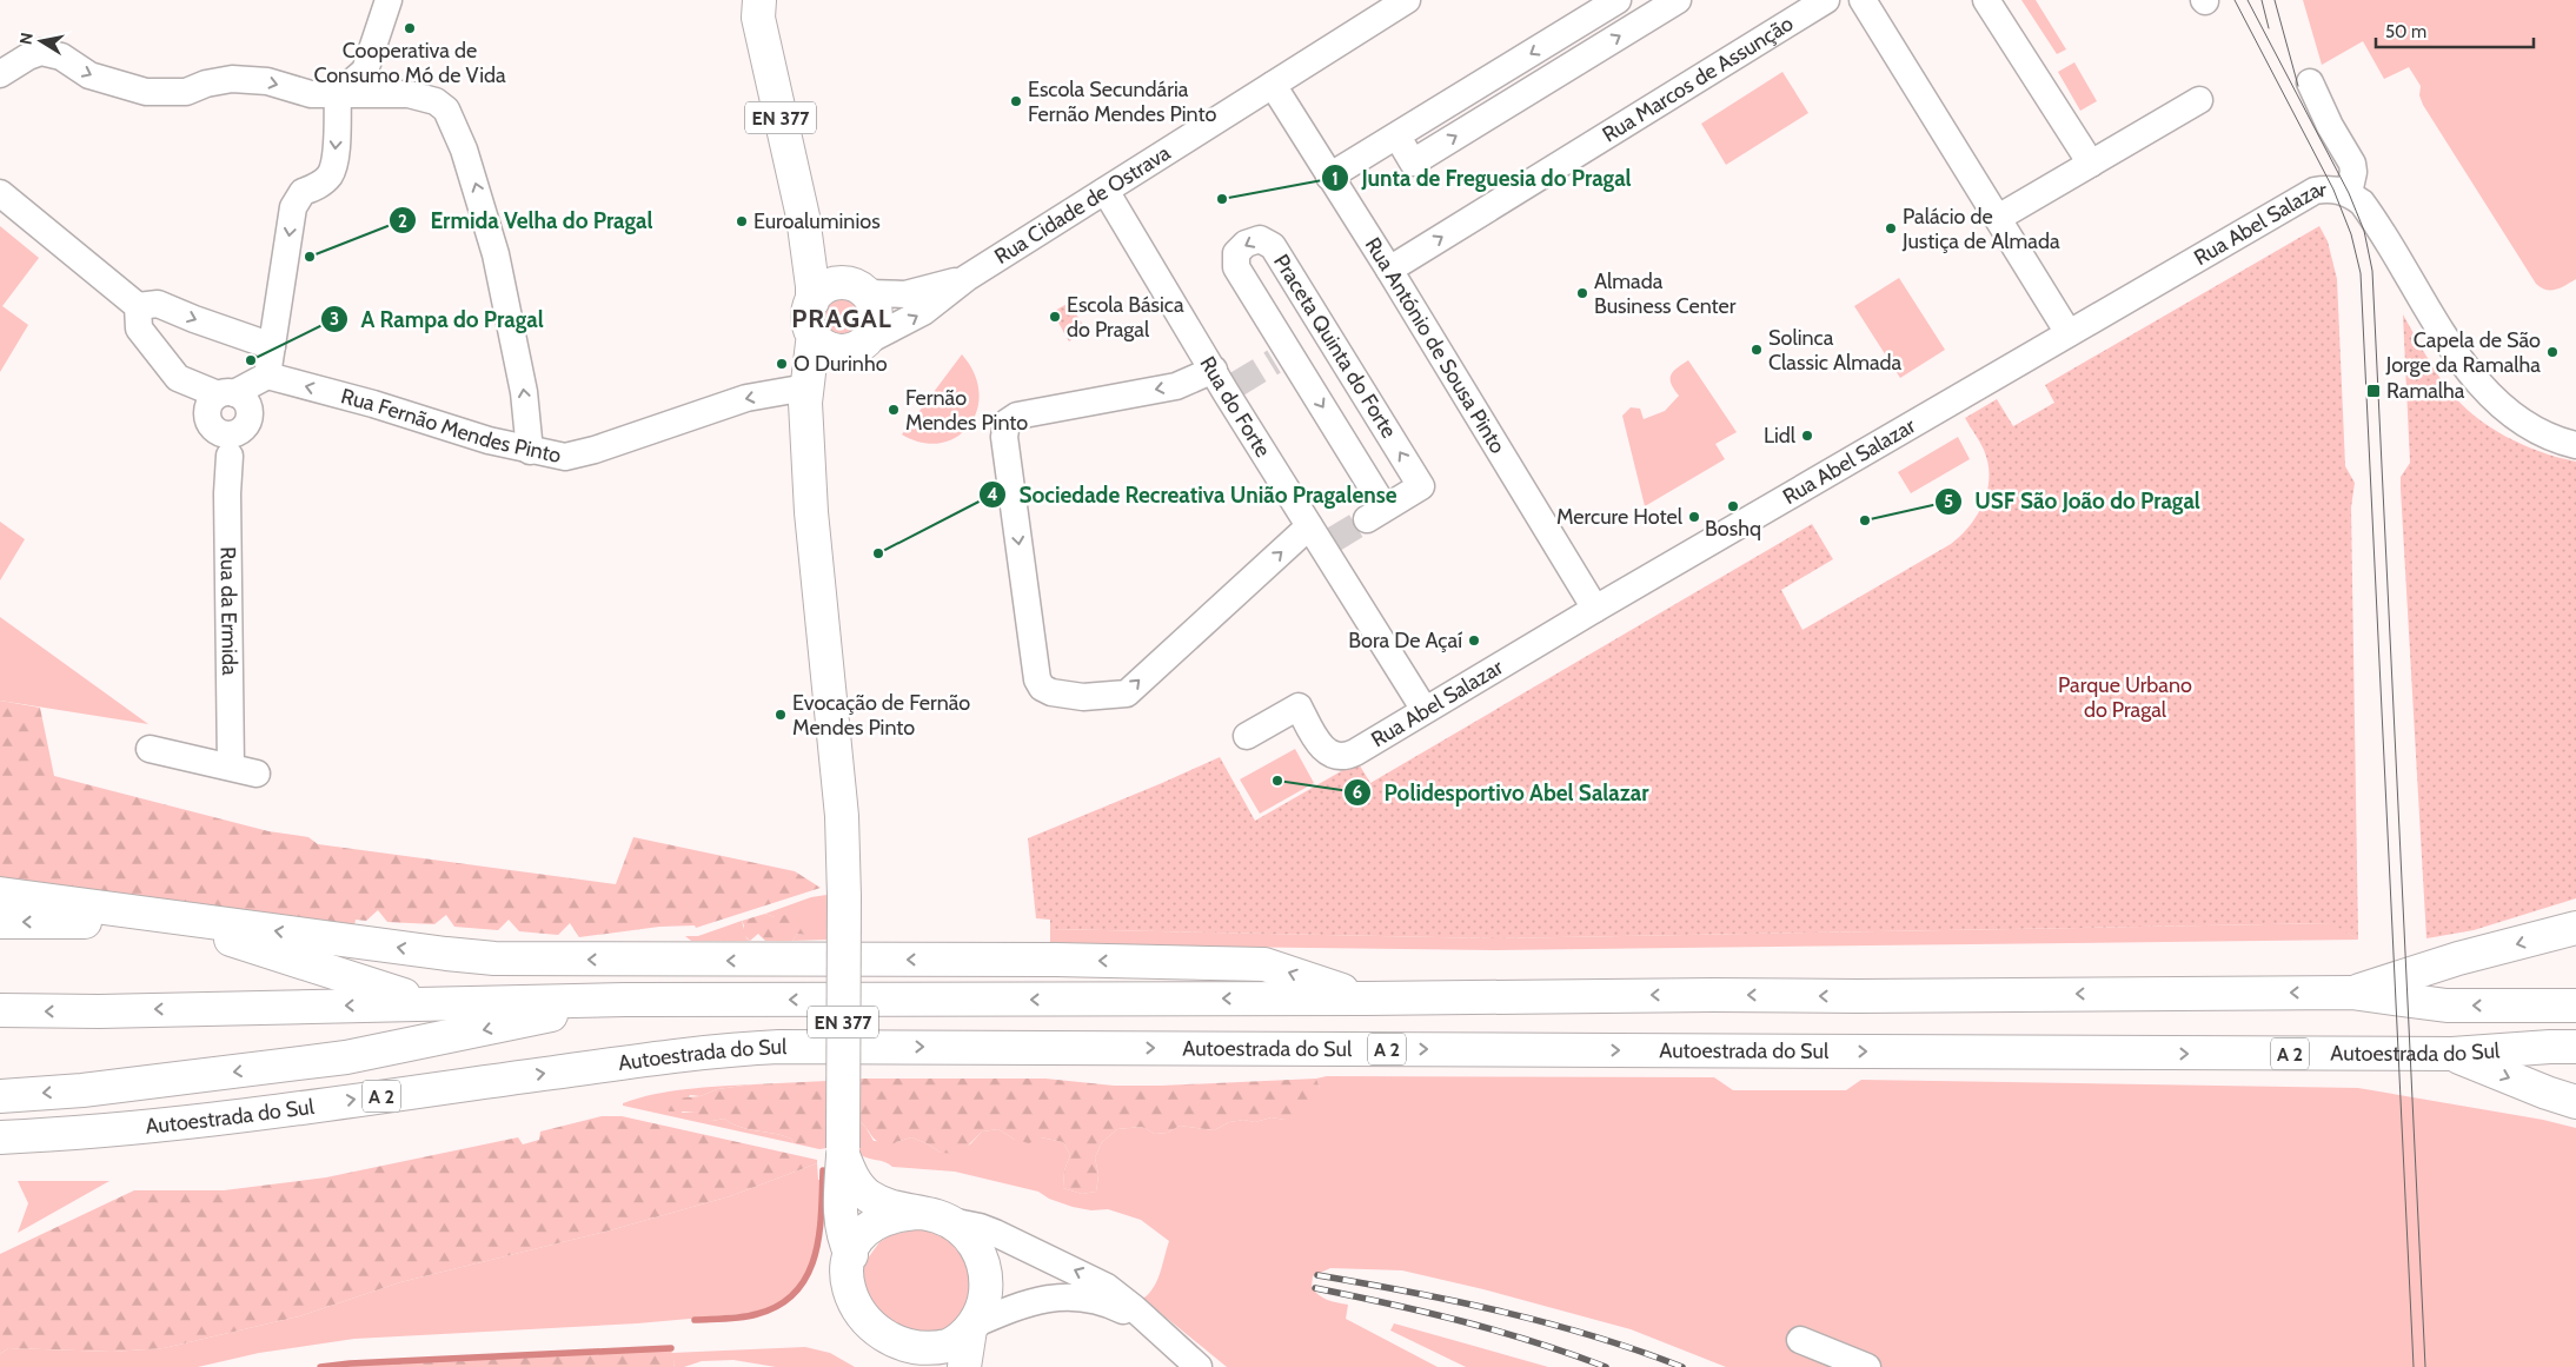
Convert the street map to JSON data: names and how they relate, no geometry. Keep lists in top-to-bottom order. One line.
{"streets":{"main road":["EN 377","Autoestrada do Sul","A 2"],"street":["Rua Marcos de Assunção","Rua Cidade de Ostrava","Rua Abel Salazar","Praceta Quinta do Forte","Rua António de Sousa Pinto","Rua do Forte","Rua Fernão Mendes Pinto","Rua da Ermida"]},"crossings":[["Rua Marcos de Assunção","Rua António de Sousa Pinto"],["EN 377","Rua Cidade de Ostrava"],["EN 377","Rua Fernão Mendes Pinto"],["Rua Cidade de Ostrava","Rua António de Sousa Pinto"],["Rua Cidade de Ostrava","Rua do Forte"],["Rua Abel Salazar","Rua António de Sousa Pinto"],["Rua Abel Salazar","Rua do Forte"]],"one_way":["Rua Fernão Mendes Pinto"],"districts":["PRAGAL"],"parks":["Parque Urbano do Pragal"],"places":{"other":["Cooperativa de Consumo Mó de Vida","Escola Secundária Fernão Mendes Pinto","Junta de Freguesia do Pragal","Euroaluminios","Palácio de Justiça de Almada","Ermida Velha do Pragal","Almada Business Center","Escola Básica do Pragal","Solinca Classic Almada","Capela de São Jorge da Ramalha","A Rampa do Pragal","O Durinho","Fernão Mendes Pinto","Lidl","Boshq","Mercure Hotel","USF São João do Pragal","Sociedade Recreativa União Pragalense","Bora De Açaí","Evocação de Fernão Mendes Pinto","Polidesportivo Abel Salazar"],"transit":["Ramalha"]},"scale_bar":"50 m","north":"left"}
